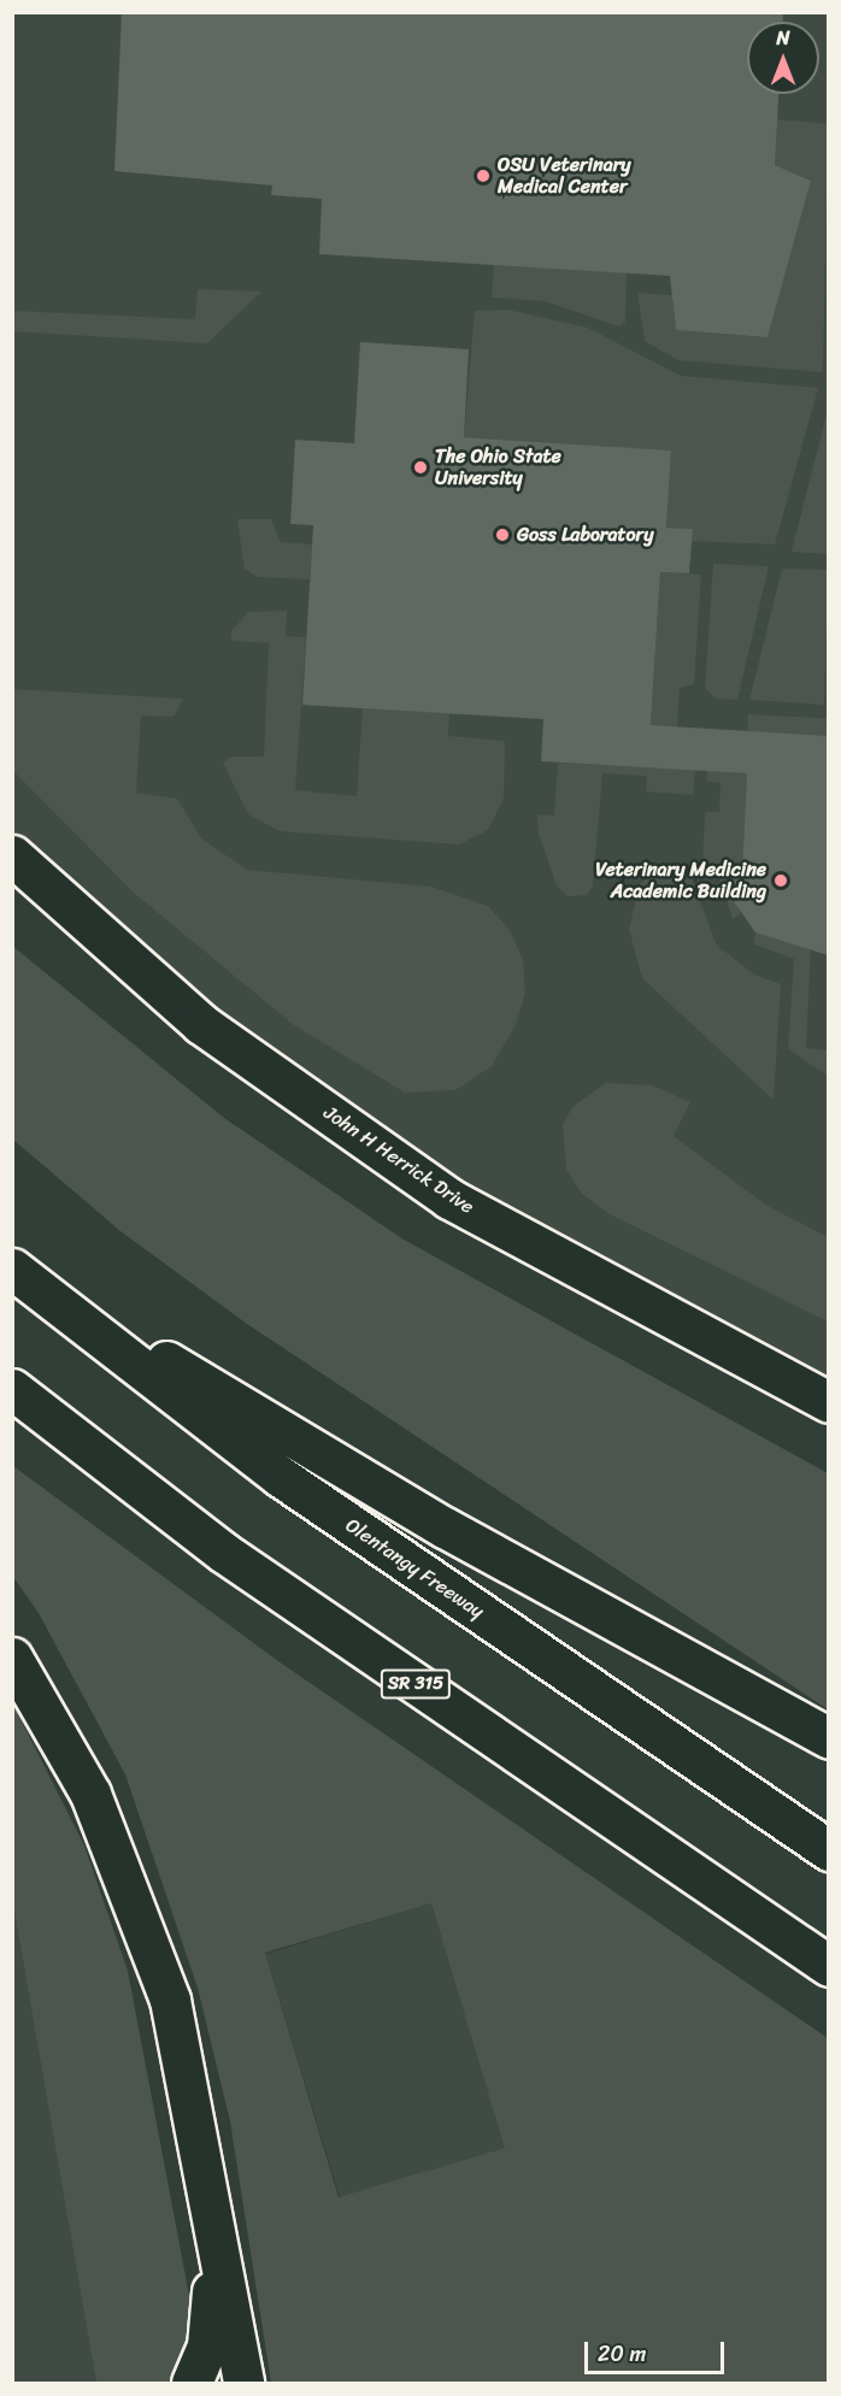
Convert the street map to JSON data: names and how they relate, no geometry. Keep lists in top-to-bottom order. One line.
{"streets":{"main road":["John H Herrick Drive","Olentangy Freeway","SR 315"]},"places":["OSU Veterinary Medical Center","The Ohio State University","Goss Laboratory","Veterinary Medicine Academic Building"],"scale_bar":"20 m","north":"top"}
